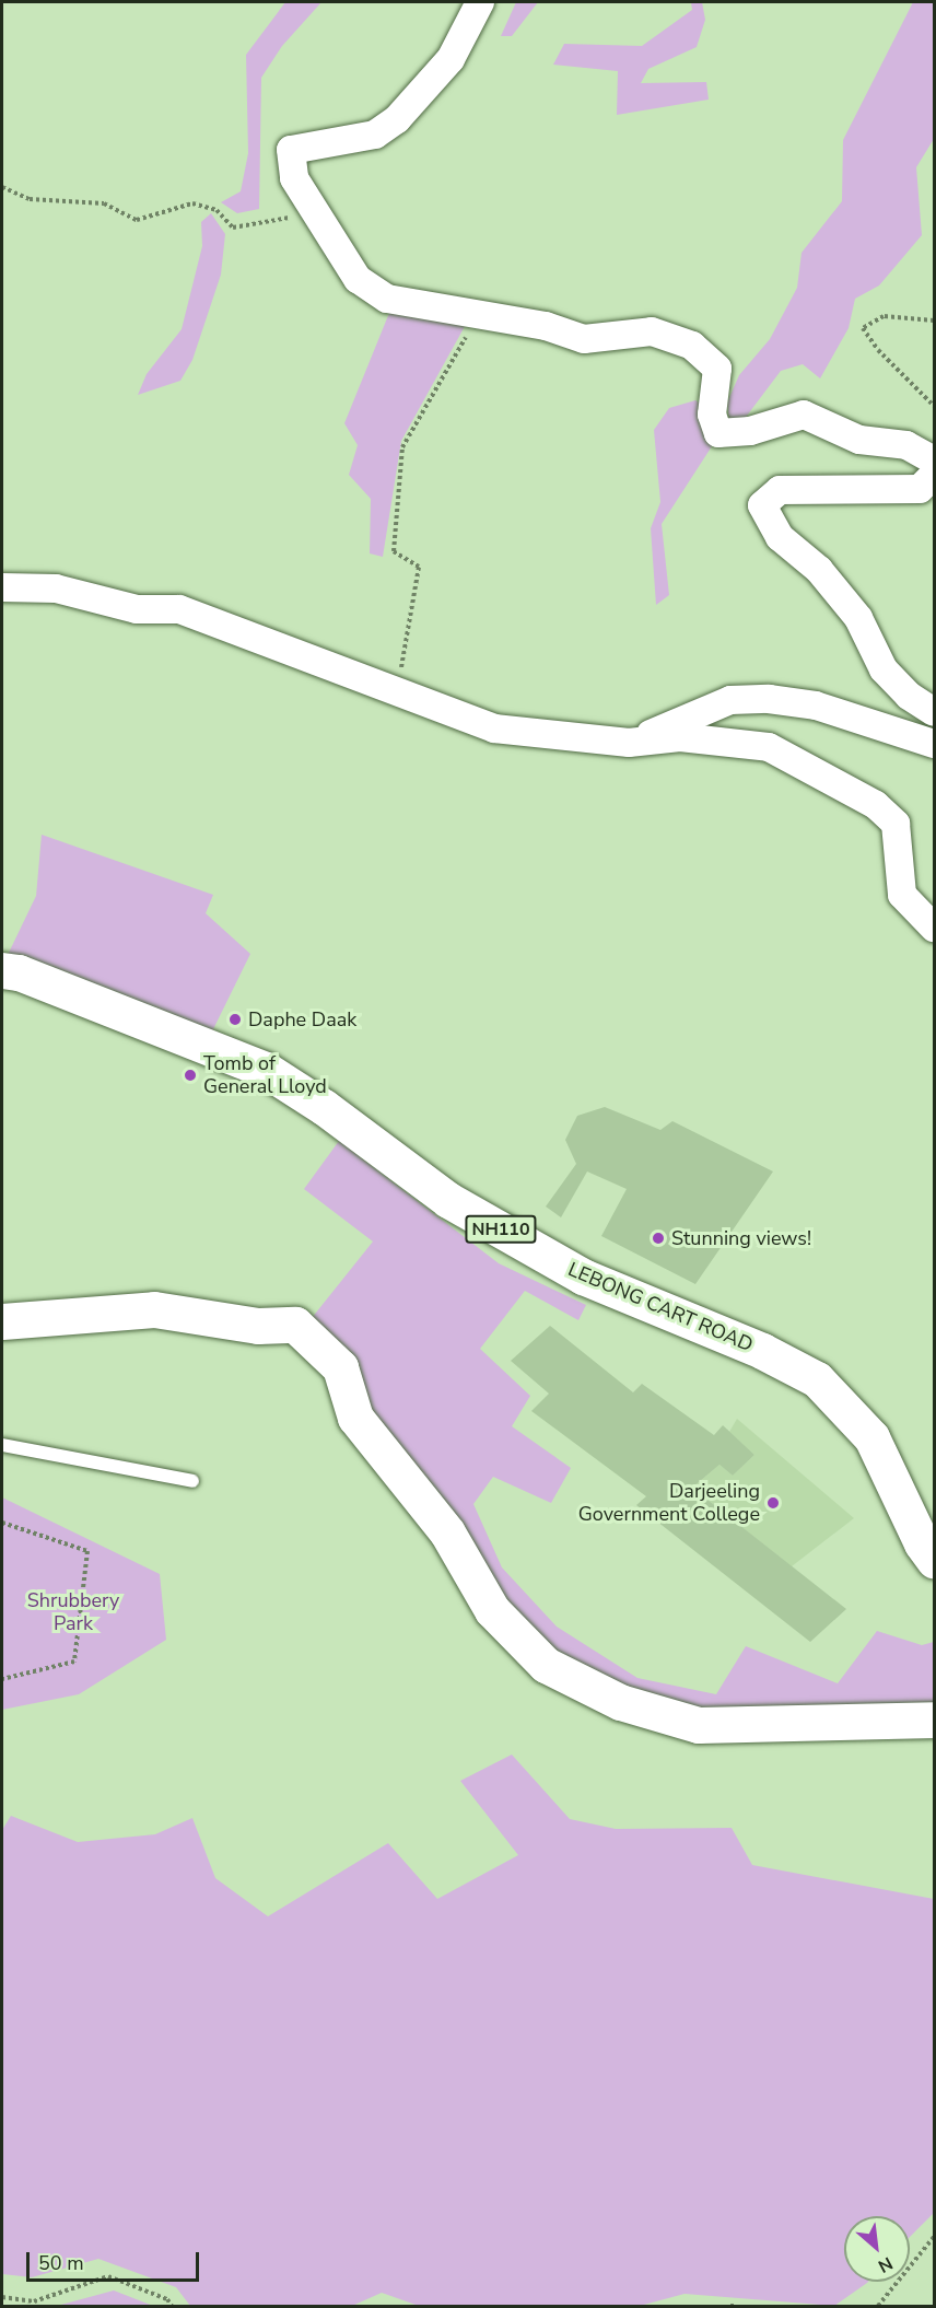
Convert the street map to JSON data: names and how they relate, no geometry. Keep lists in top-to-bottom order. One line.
{"streets":{"main road":["NH110","LEBONG CART ROAD"]},"parks":["Shrubbery Park"],"places":["Daphe Daak","Tomb of General Lloyd","Stunning views!","Darjeeling Government College"],"scale_bar":"50 m","north":"bottom right"}
